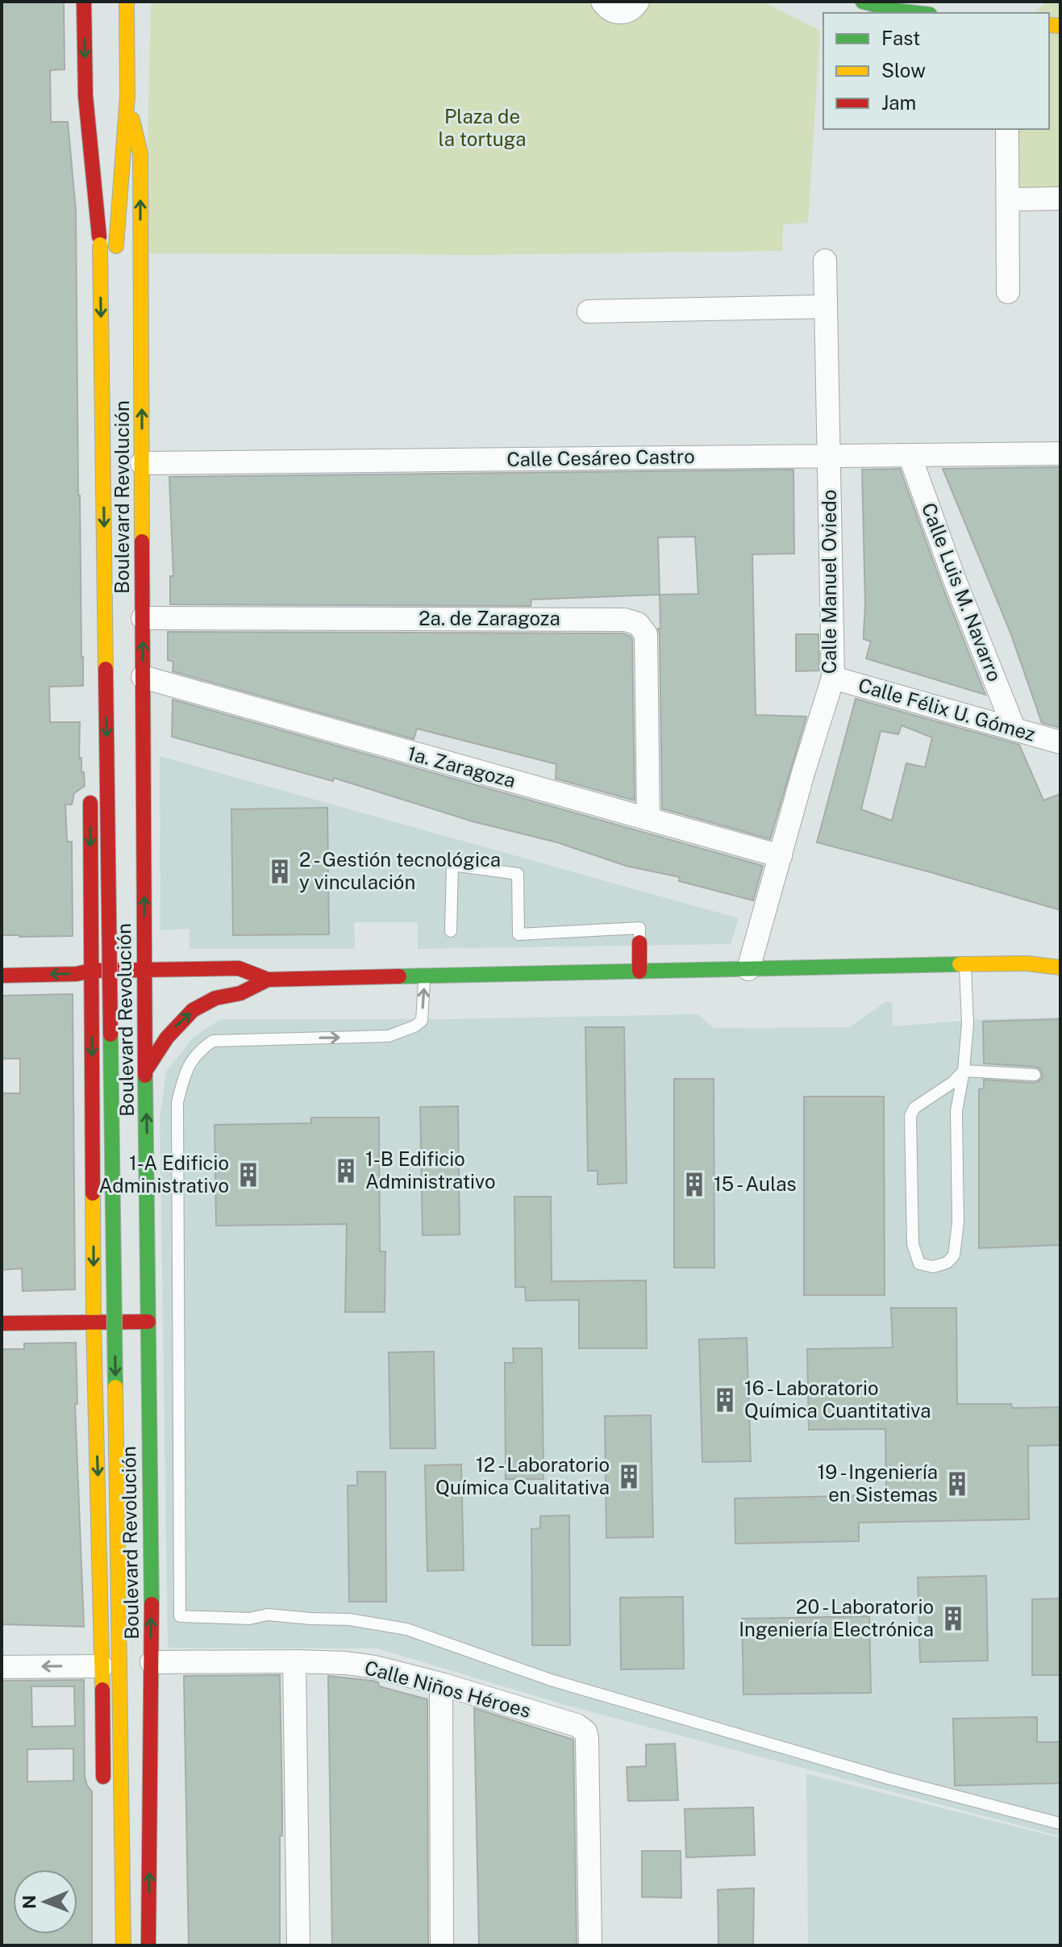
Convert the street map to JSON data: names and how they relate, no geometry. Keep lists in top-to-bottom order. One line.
{"streets":{"main road":["Boulevard Revolución"],"street":["Calle Cesáreo Castro","Calle Manuel Oviedo","Calle Luis M. Navarro","2a. de Zaragoza","Calle Félix U. Gómez","1a. Zaragoza","Calle Niños Héroes"]},"crossings":[["Calle Cesáreo Castro","Boulevard Revolución"],["Calle Cesáreo Castro","Calle Manuel Oviedo"],["Calle Cesáreo Castro","Calle Luis M. Navarro"],["Boulevard Revolución","2a. de Zaragoza"],["Boulevard Revolución","1a. Zaragoza"],["Boulevard Revolución","Calle Niños Héroes"],["Calle Manuel Oviedo","Calle Félix U. Gómez"],["Calle Manuel Oviedo","1a. Zaragoza"],["Calle Luis M. Navarro","Calle Félix U. Gómez"],["2a. de Zaragoza","1a. Zaragoza"]],"parks":["Plaza de la tortuga"],"places":{"building":["2 - Gestión tecnológica y vinculación","1-B Edificio Administrativo","1-A Edificio Administrativo","15 - Aulas","16 - Laboratorio Química Cuantitativa","12 - Laboratorio Química Cualitativa","19 - Ingeniería en Sistemas","20 - Laboratorio Ingeniería Electrónica"]},"legend":["Fast","Slow","Jam"],"north":"left"}
